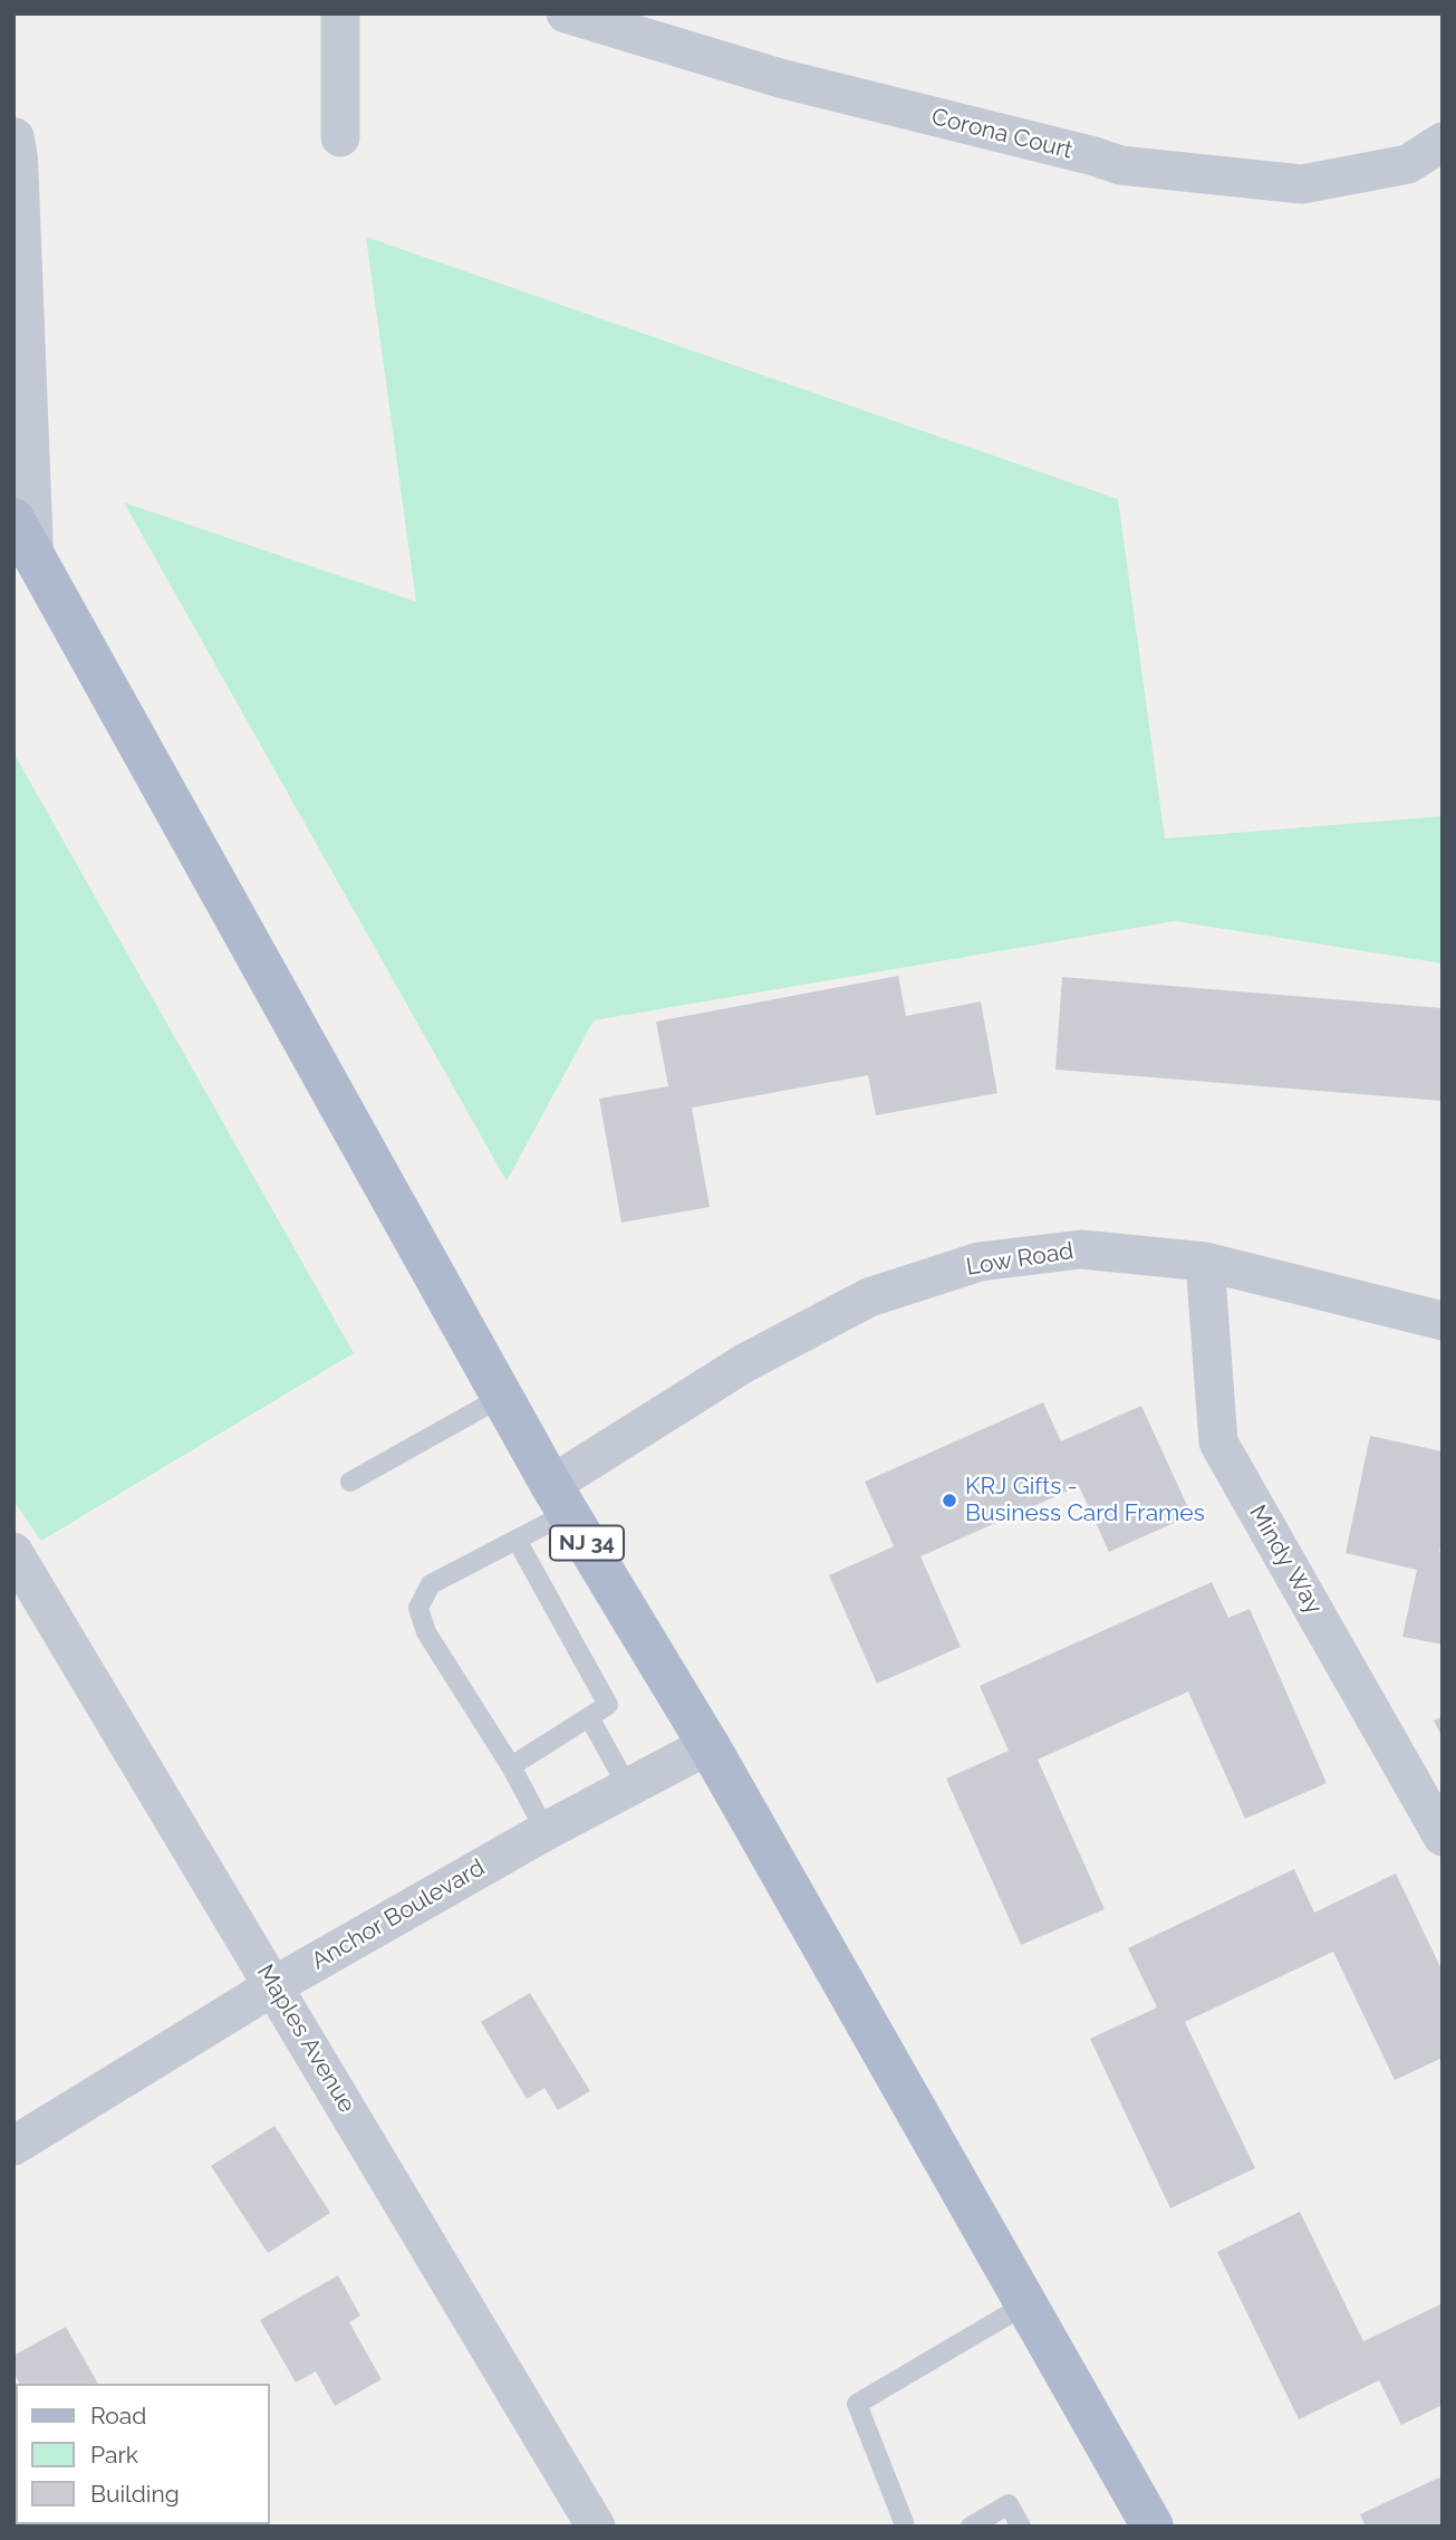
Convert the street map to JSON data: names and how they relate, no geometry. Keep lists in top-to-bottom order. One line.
{"streets":{"main road":["NJ 34"],"street":["Corona Court","Low Road","Mindy Way","Anchor Boulevard","Maples Avenue"]},"crossings":[["Low Road","NJ 34"],["Low Road","Mindy Way"],["NJ 34","Anchor Boulevard"],["Anchor Boulevard","Maples Avenue"]],"places":["KRJ Gifts - Business Card Frames"],"legend":["Road","Park","Building"]}
